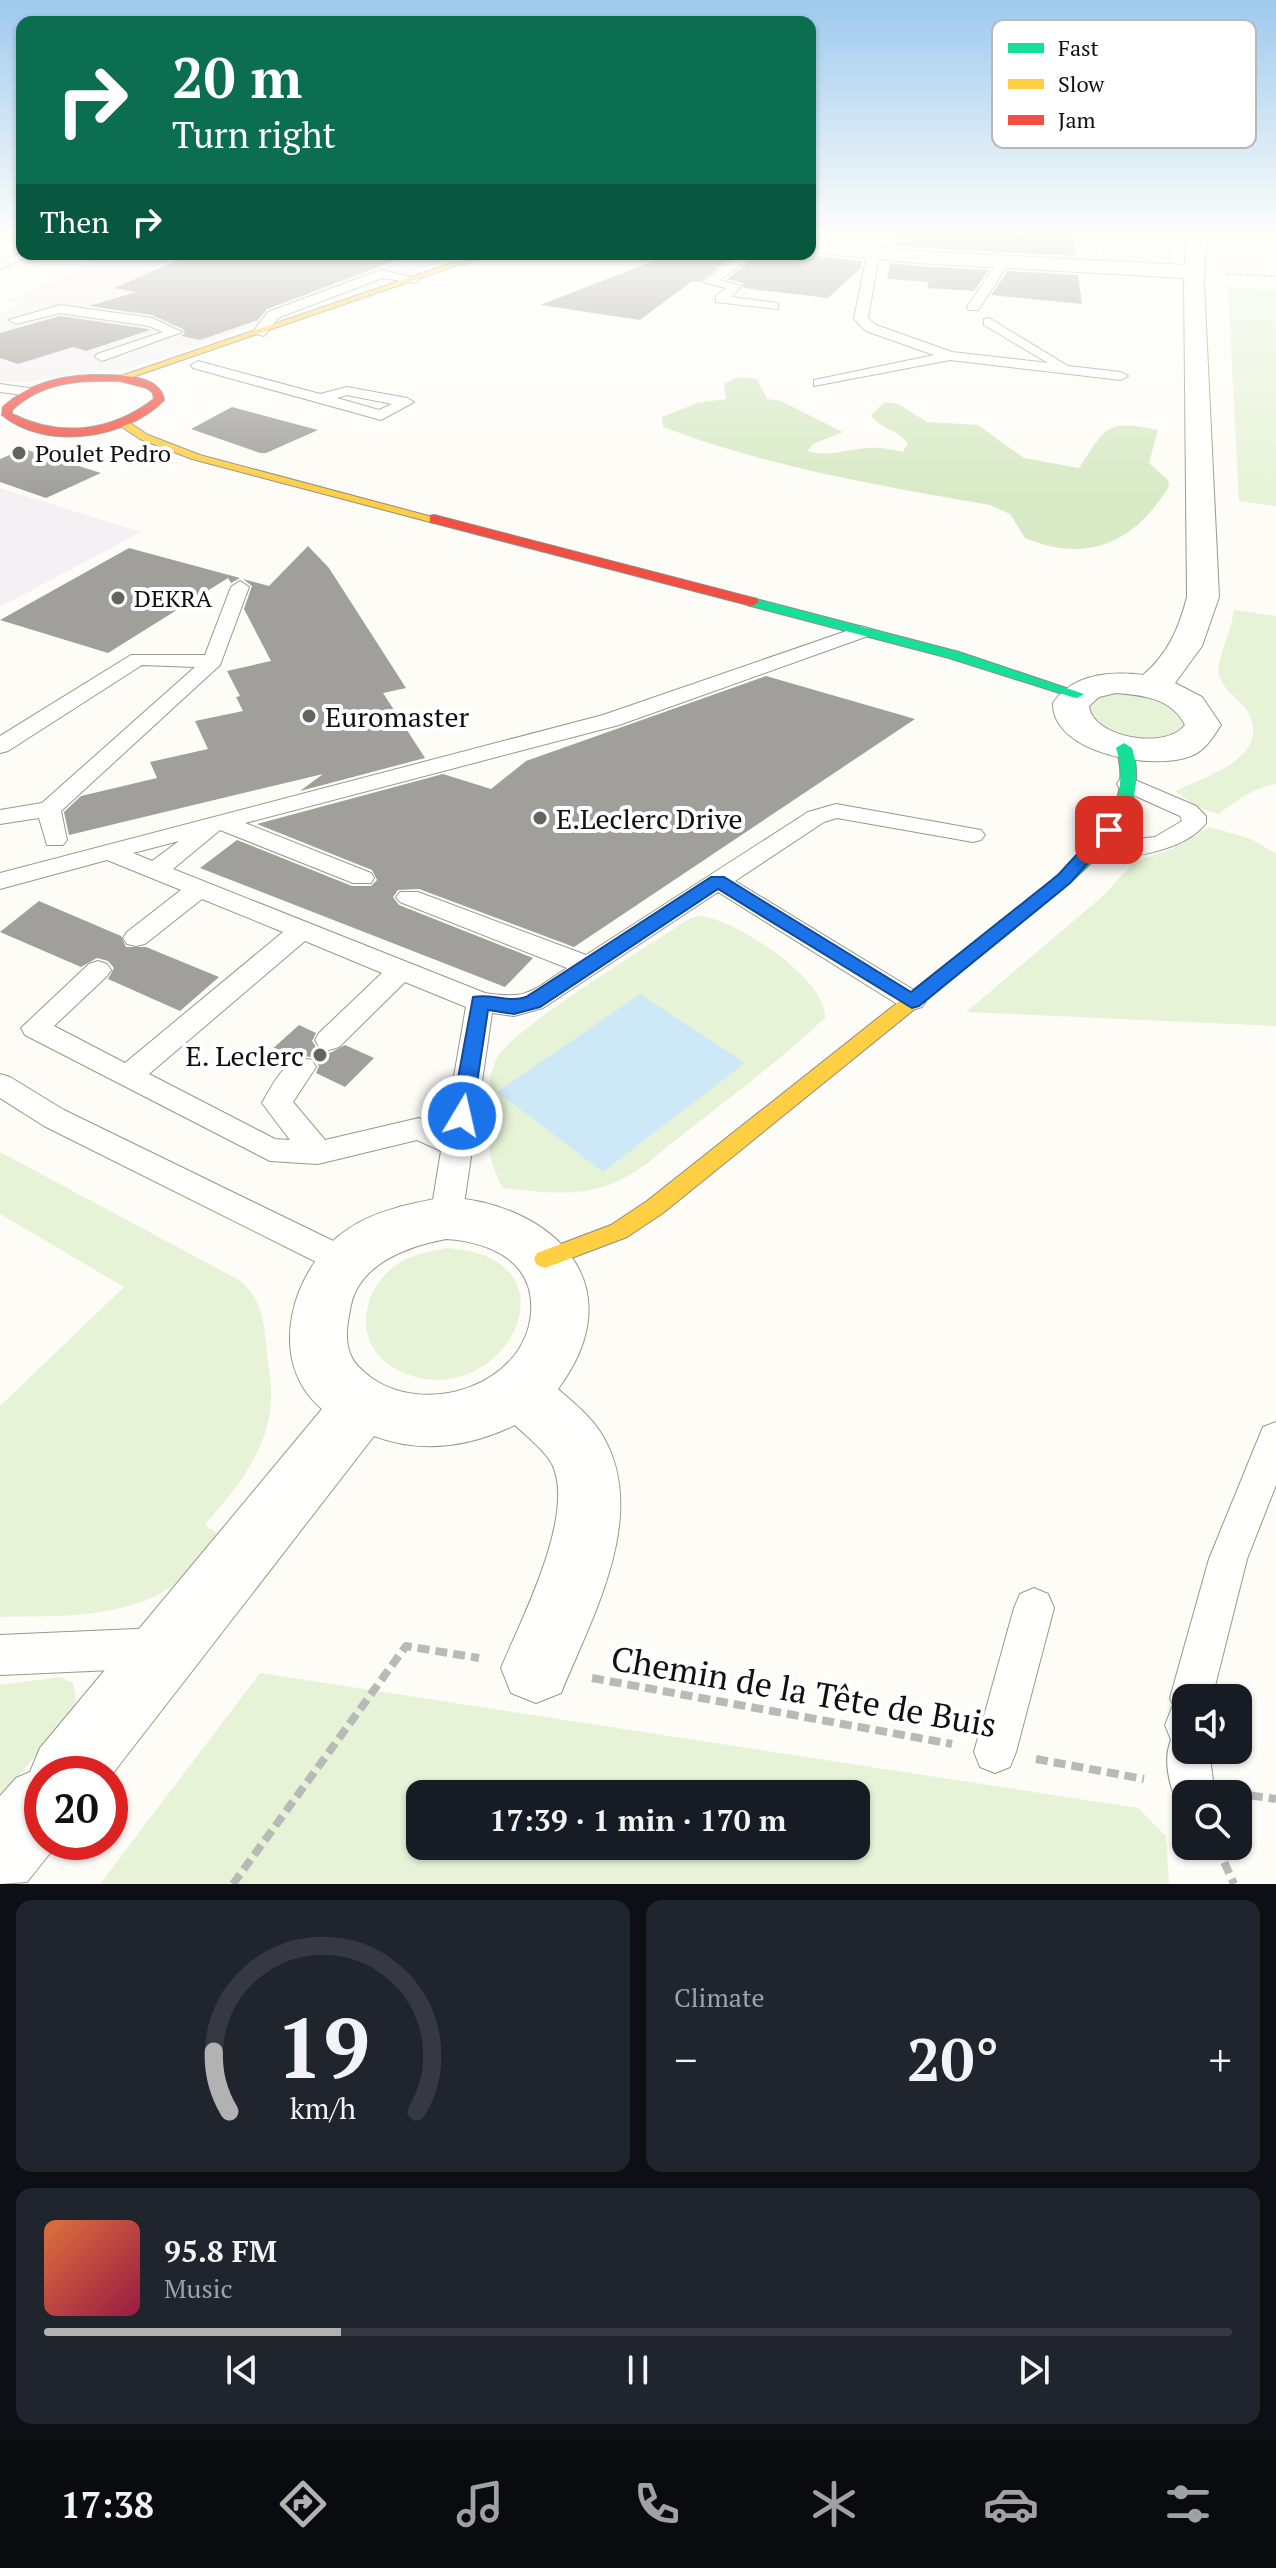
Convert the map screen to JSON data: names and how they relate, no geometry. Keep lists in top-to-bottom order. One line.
{"streets":{"path":["Chemin de la Tête de Buis"]},"places":["Poulet Pedro","DEKRA","Euromaster","E.Leclerc Drive","E. Leclerc"],"legend":["Fast","Slow","Jam"],"page":{"turn":["20 m","Turn right"],"then":"Then","limit":"20","trip":"17:39 · 1 min · 170 m","tile":"Climate","heat":["−","20°","+"],"song":["95.8 FM","Music"],"tabs":"17:38","gauge":["19","km/h"]}}
